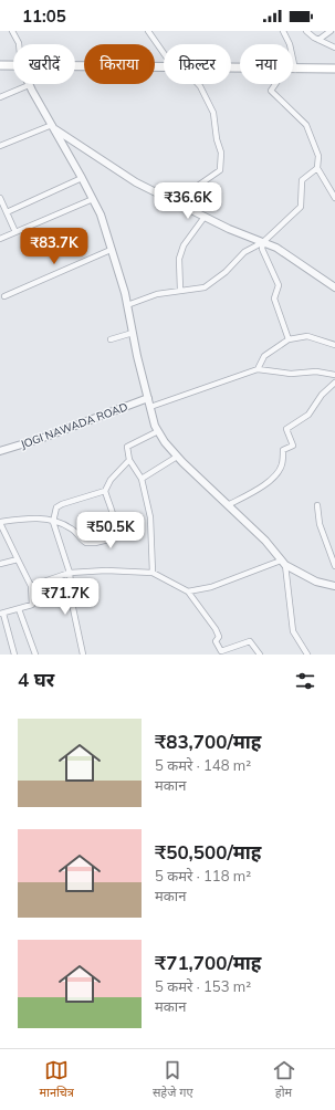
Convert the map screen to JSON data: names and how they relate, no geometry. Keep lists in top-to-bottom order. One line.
{"streets":{"street":["JOGI NAWADA ROAD"]},"page":{"status":"11:05","chip":["खरीदें","किराया","फ़िल्टर","नया"],"price":["₹36.6K","₹83.7K","₹50.5K","₹71.7K"],"heading":"4 घर","list":[{"name":"₹83,700/माह","note":"5 कमरे · 148 m² · मकान"},{"name":"₹50,500/माह","note":"5 कमरे · 118 m² · मकान"},{"name":"₹71,700/माह","note":"5 कमरे · 153 m² · मकान"}],"tabs":["मानचित्र","सहेजे गए","होम"]}}
